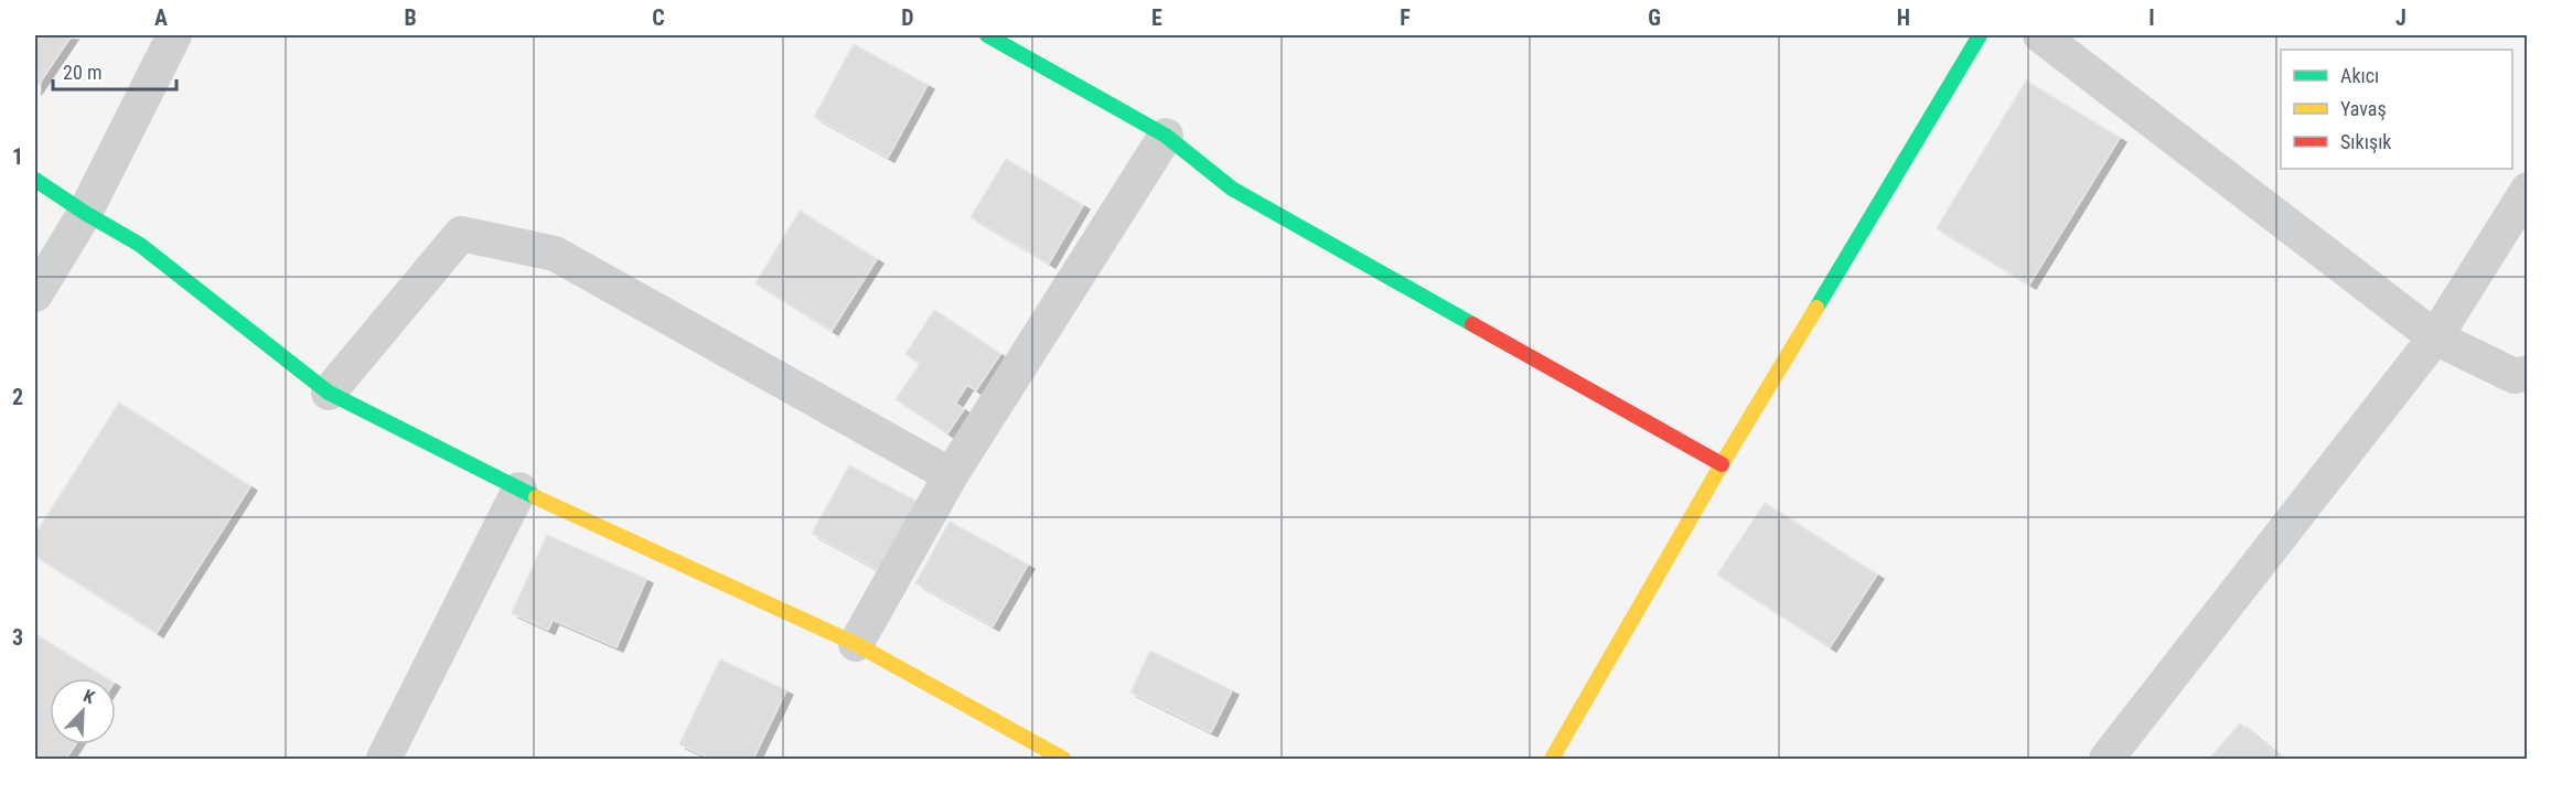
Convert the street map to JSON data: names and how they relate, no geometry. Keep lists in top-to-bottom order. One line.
{"legend":["Akıcı","Yavaş","Sıkışık"],"scale_bar":"20 m","north":"top right","grid":{"columns":["A","B","C","D","E","F","G","H","I","J"],"rows":["1","2","3"]}}
